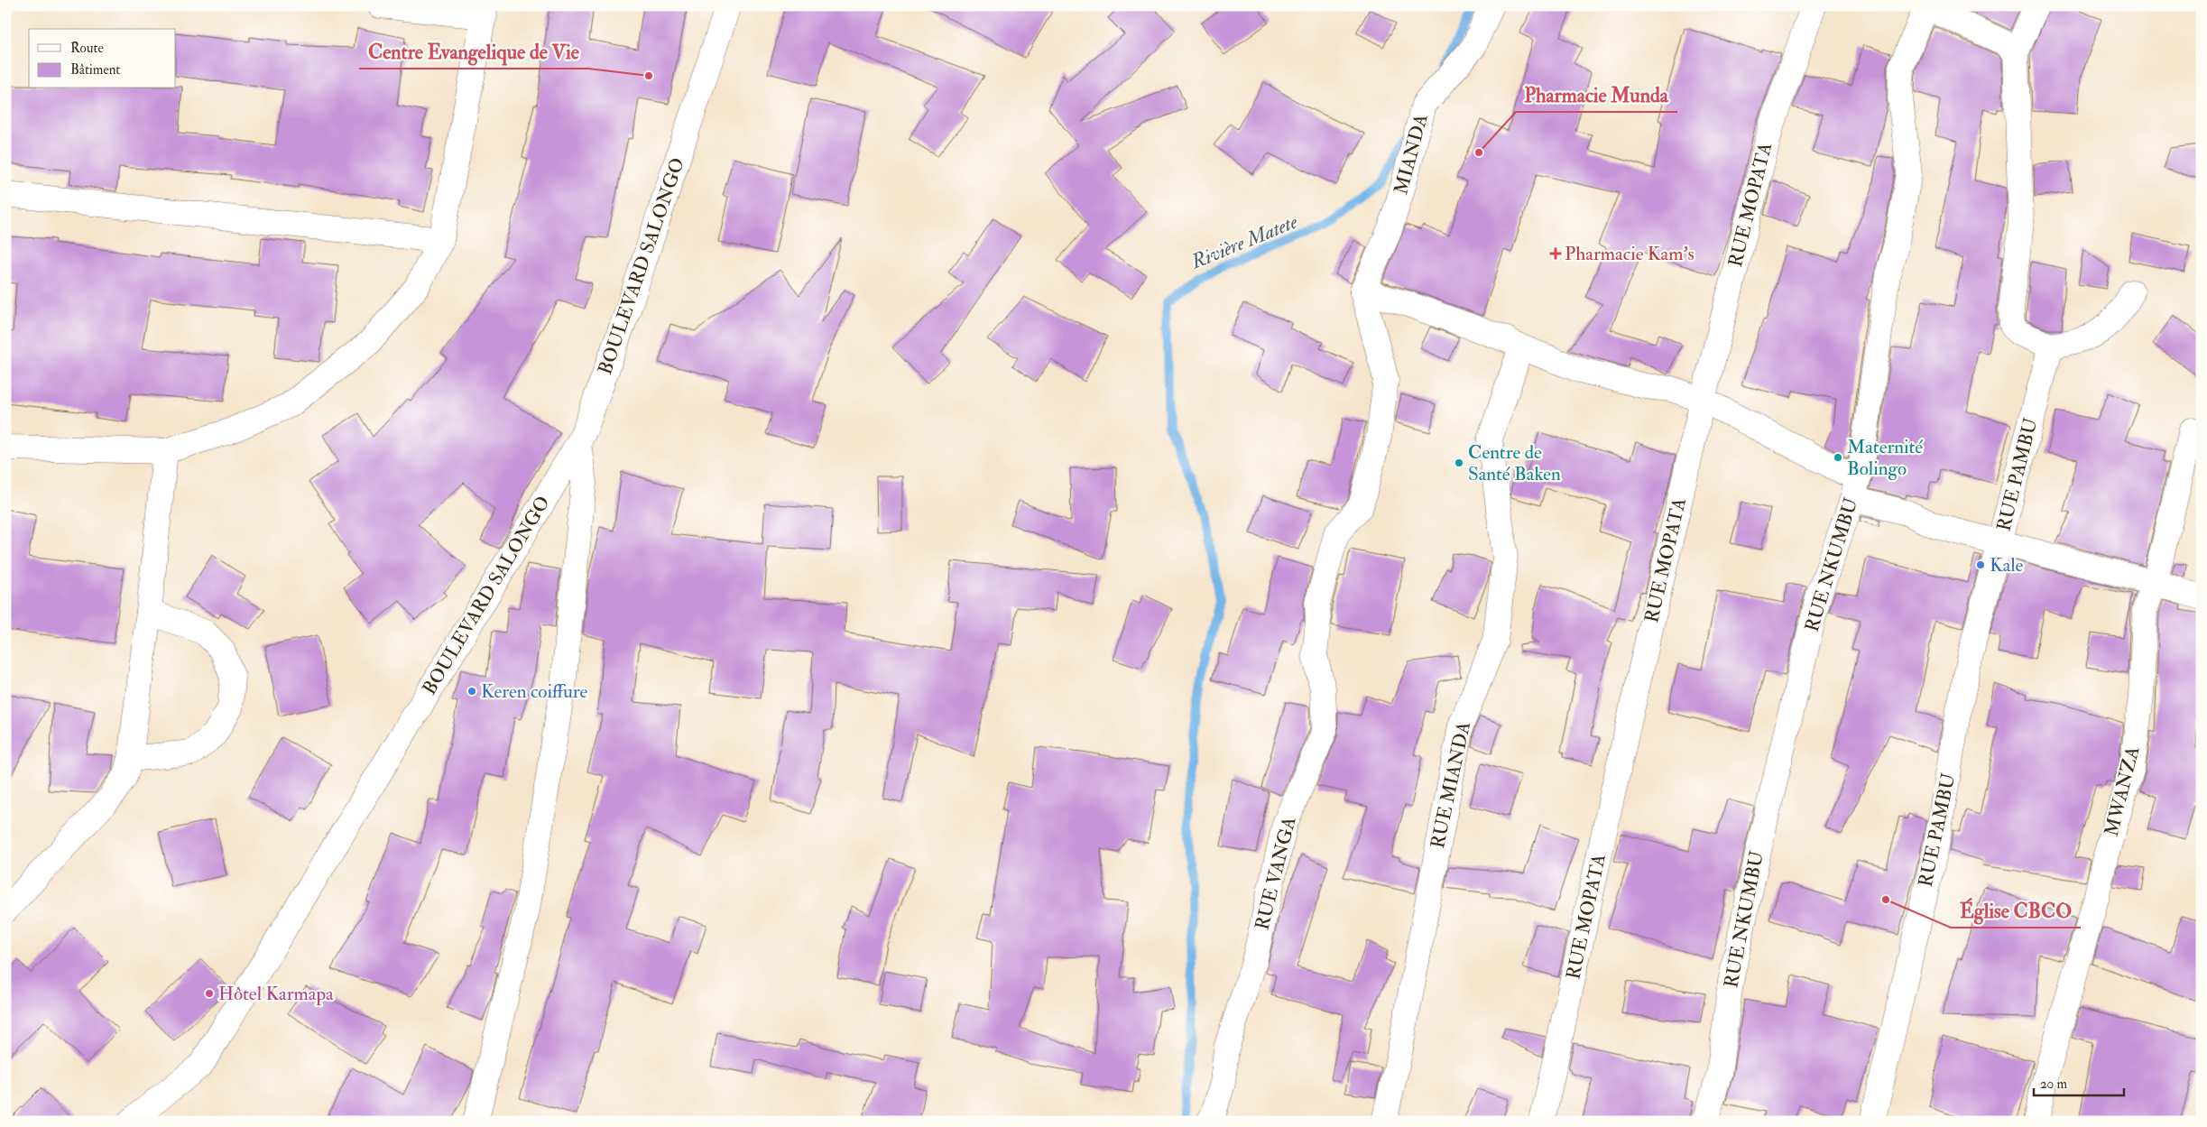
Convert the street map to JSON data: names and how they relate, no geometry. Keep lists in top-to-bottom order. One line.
{"streets":{"street":["MIANDA","RUE MOPATA","BOULEVARD SALONGO","RUE PAMBU","RUE NKUMBU","RUE MIANDA","MWANZA","RUE VANGA"]},"crossings":[["MIANDA","RUE VANGA"]],"water":["Rivière Matete"],"places":{"other":["Centre Evangelique de Vie","Pharmacie Munda","Maternité Bolingo","Centre de Santé Baken","Kale","Keren coiffure","Église CBCO","Hôtel Karmapa"],"health":["Pharmacie Kam's"]},"legend":["Route","Bâtiment"],"scale_bar":"20 m"}
